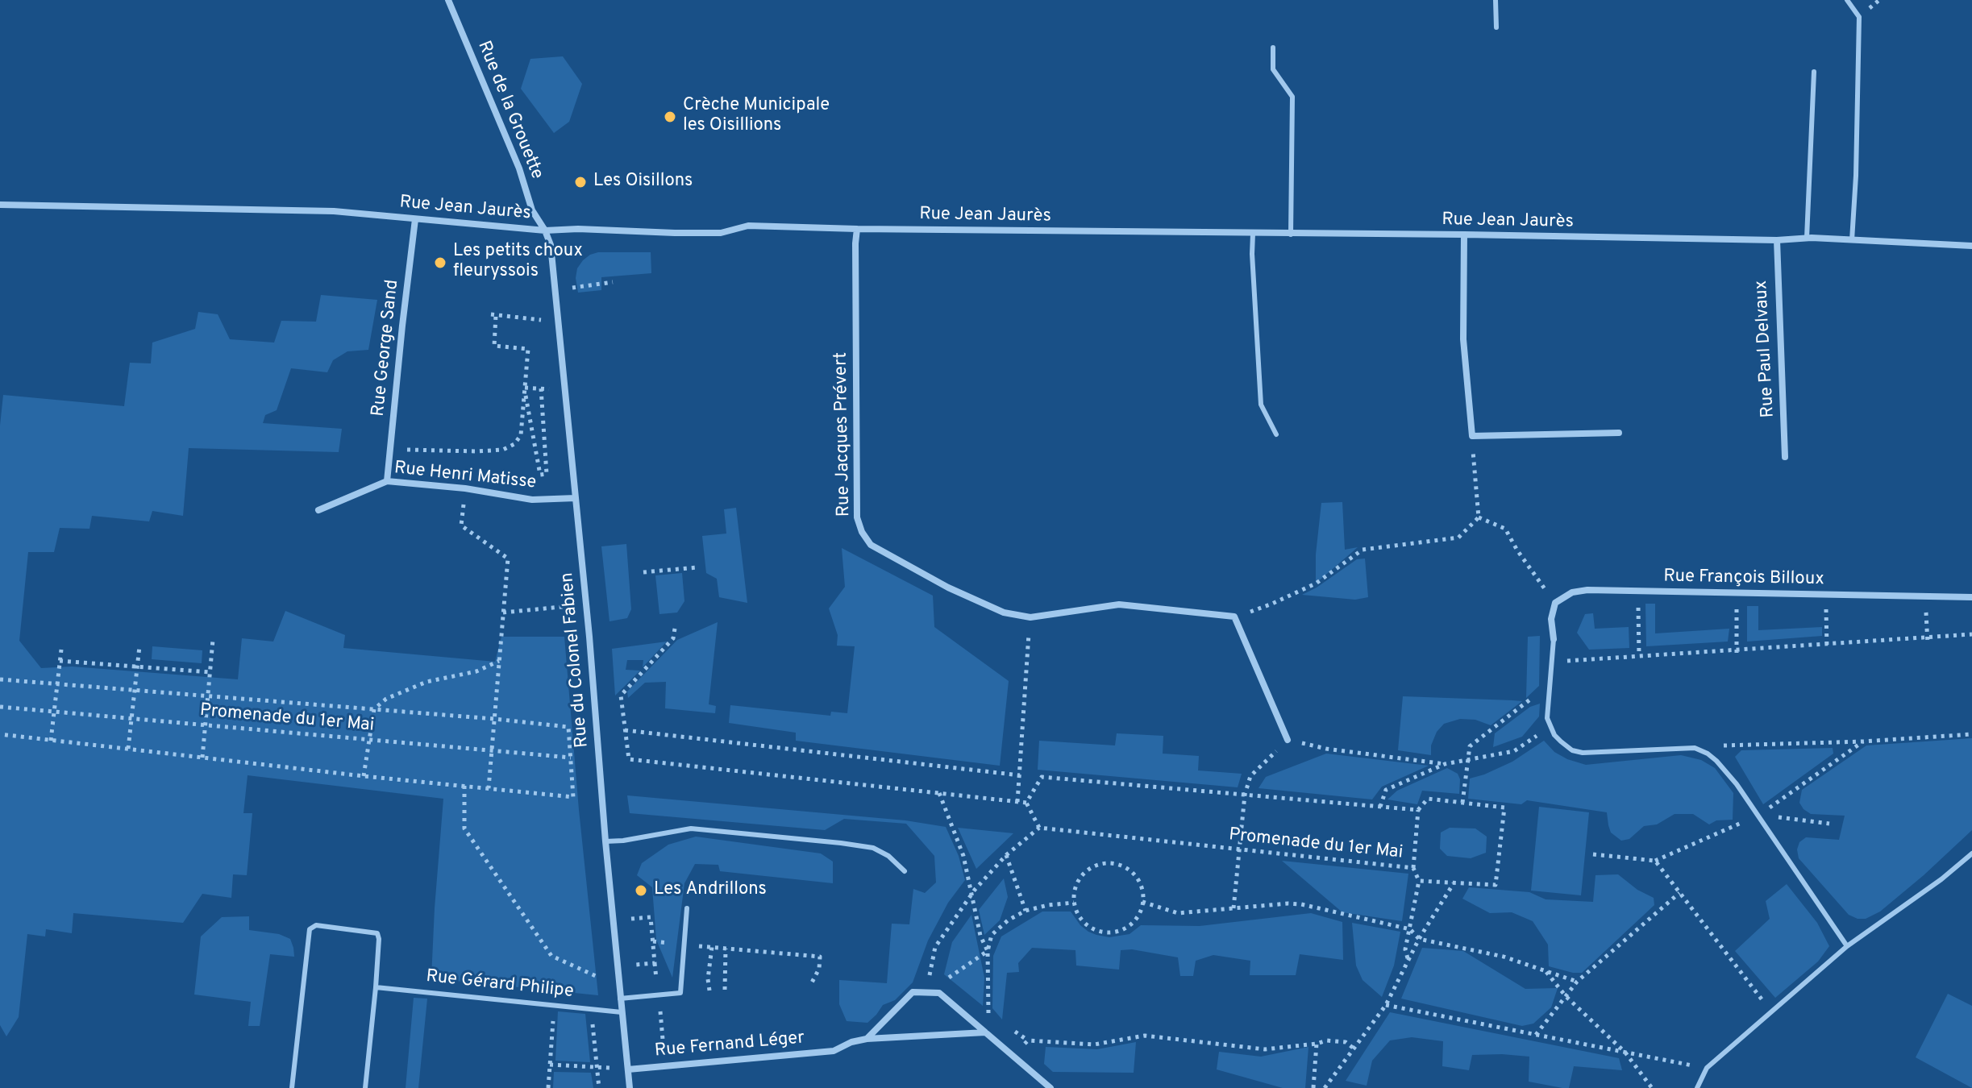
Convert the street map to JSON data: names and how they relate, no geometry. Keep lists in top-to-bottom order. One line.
{"streets":{"street":["Rue de la Grouette","Rue Jean Jaurès","Rue George Sand","Rue Paul Delvaux","Rue Jacques Prévert","Rue Henri Matisse","Rue François Billoux","Rue du Colonel Fabien","Rue Fernand Léger"],"lane":["Rue Gérard Philipe"],"path":["Promenade du 1er Mai"]},"crossings":[["Rue de la Grouette","Rue Jean Jaurès"],["Rue de la Grouette","Rue du Colonel Fabien"],["Rue Jean Jaurès","Rue George Sand"],["Rue Jean Jaurès","Rue Paul Delvaux"],["Rue Jean Jaurès","Rue Jacques Prévert"],["Rue Jean Jaurès","Rue du Colonel Fabien"],["Rue George Sand","Rue Henri Matisse"],["Rue Henri Matisse","Rue du Colonel Fabien"],["Rue du Colonel Fabien","Rue Gérard Philipe"],["Rue du Colonel Fabien","Rue Fernand Léger"]],"places":["Crèche Municipale les Oisillions","Les Oisillons","Les petits choux fleuryssois","Les Andrillons"]}
